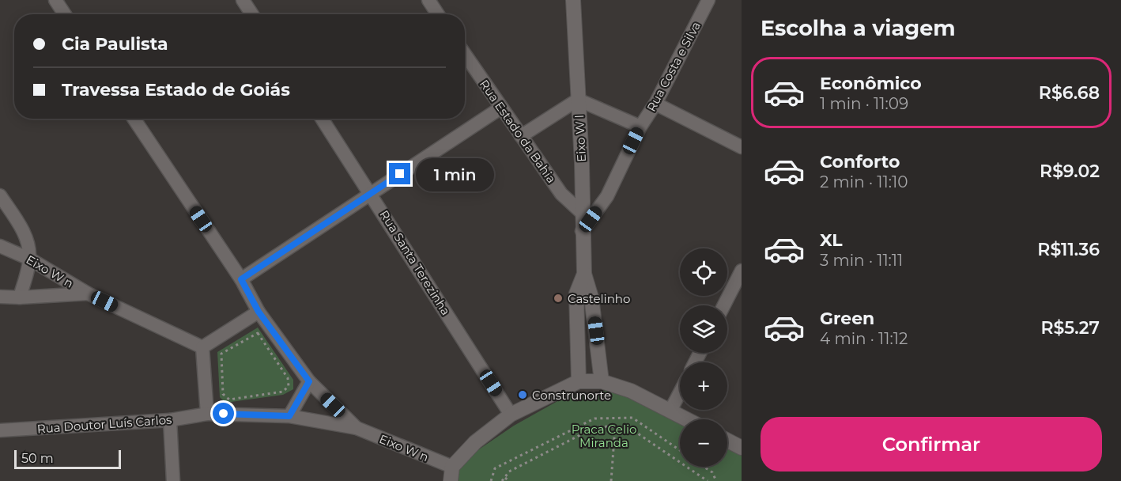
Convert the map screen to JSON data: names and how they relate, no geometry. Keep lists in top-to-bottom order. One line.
{"streets":{"street":["Rua Costa e Silva","Rua Estado da Bahia","Eixo W l","Rua Santa Terezinha","Eixo W n","Rua Doutor Luís Carlos"]},"crossings":[["Rua Costa e Silva","Eixo W l"],["Rua Estado da Bahia","Eixo W l"],["Eixo W n","Rua Doutor Luís Carlos"]],"parks":["Praca Celio Miranda"],"places":["Castelinho","Construnorte"],"scale_bar":"50 m","page":{"heading":"Escolha a viagem","banner":["Cia Paulista","Travessa Estado de Goiás"],"list":[{"name":"Econômico","note":"1 min · 11:09","value":"R$6.68"},{"name":"Conforto","note":"2 min · 11:10","value":"R$9.02"},{"name":"XL","note":"3 min · 11:11","value":"R$11.36"},{"name":"Green","note":"4 min · 11:12","value":"R$5.27"}],"bubble":"1 min","map_buttons":["+","−"],"buttons":"Confirmar","scale":"50 m"}}
